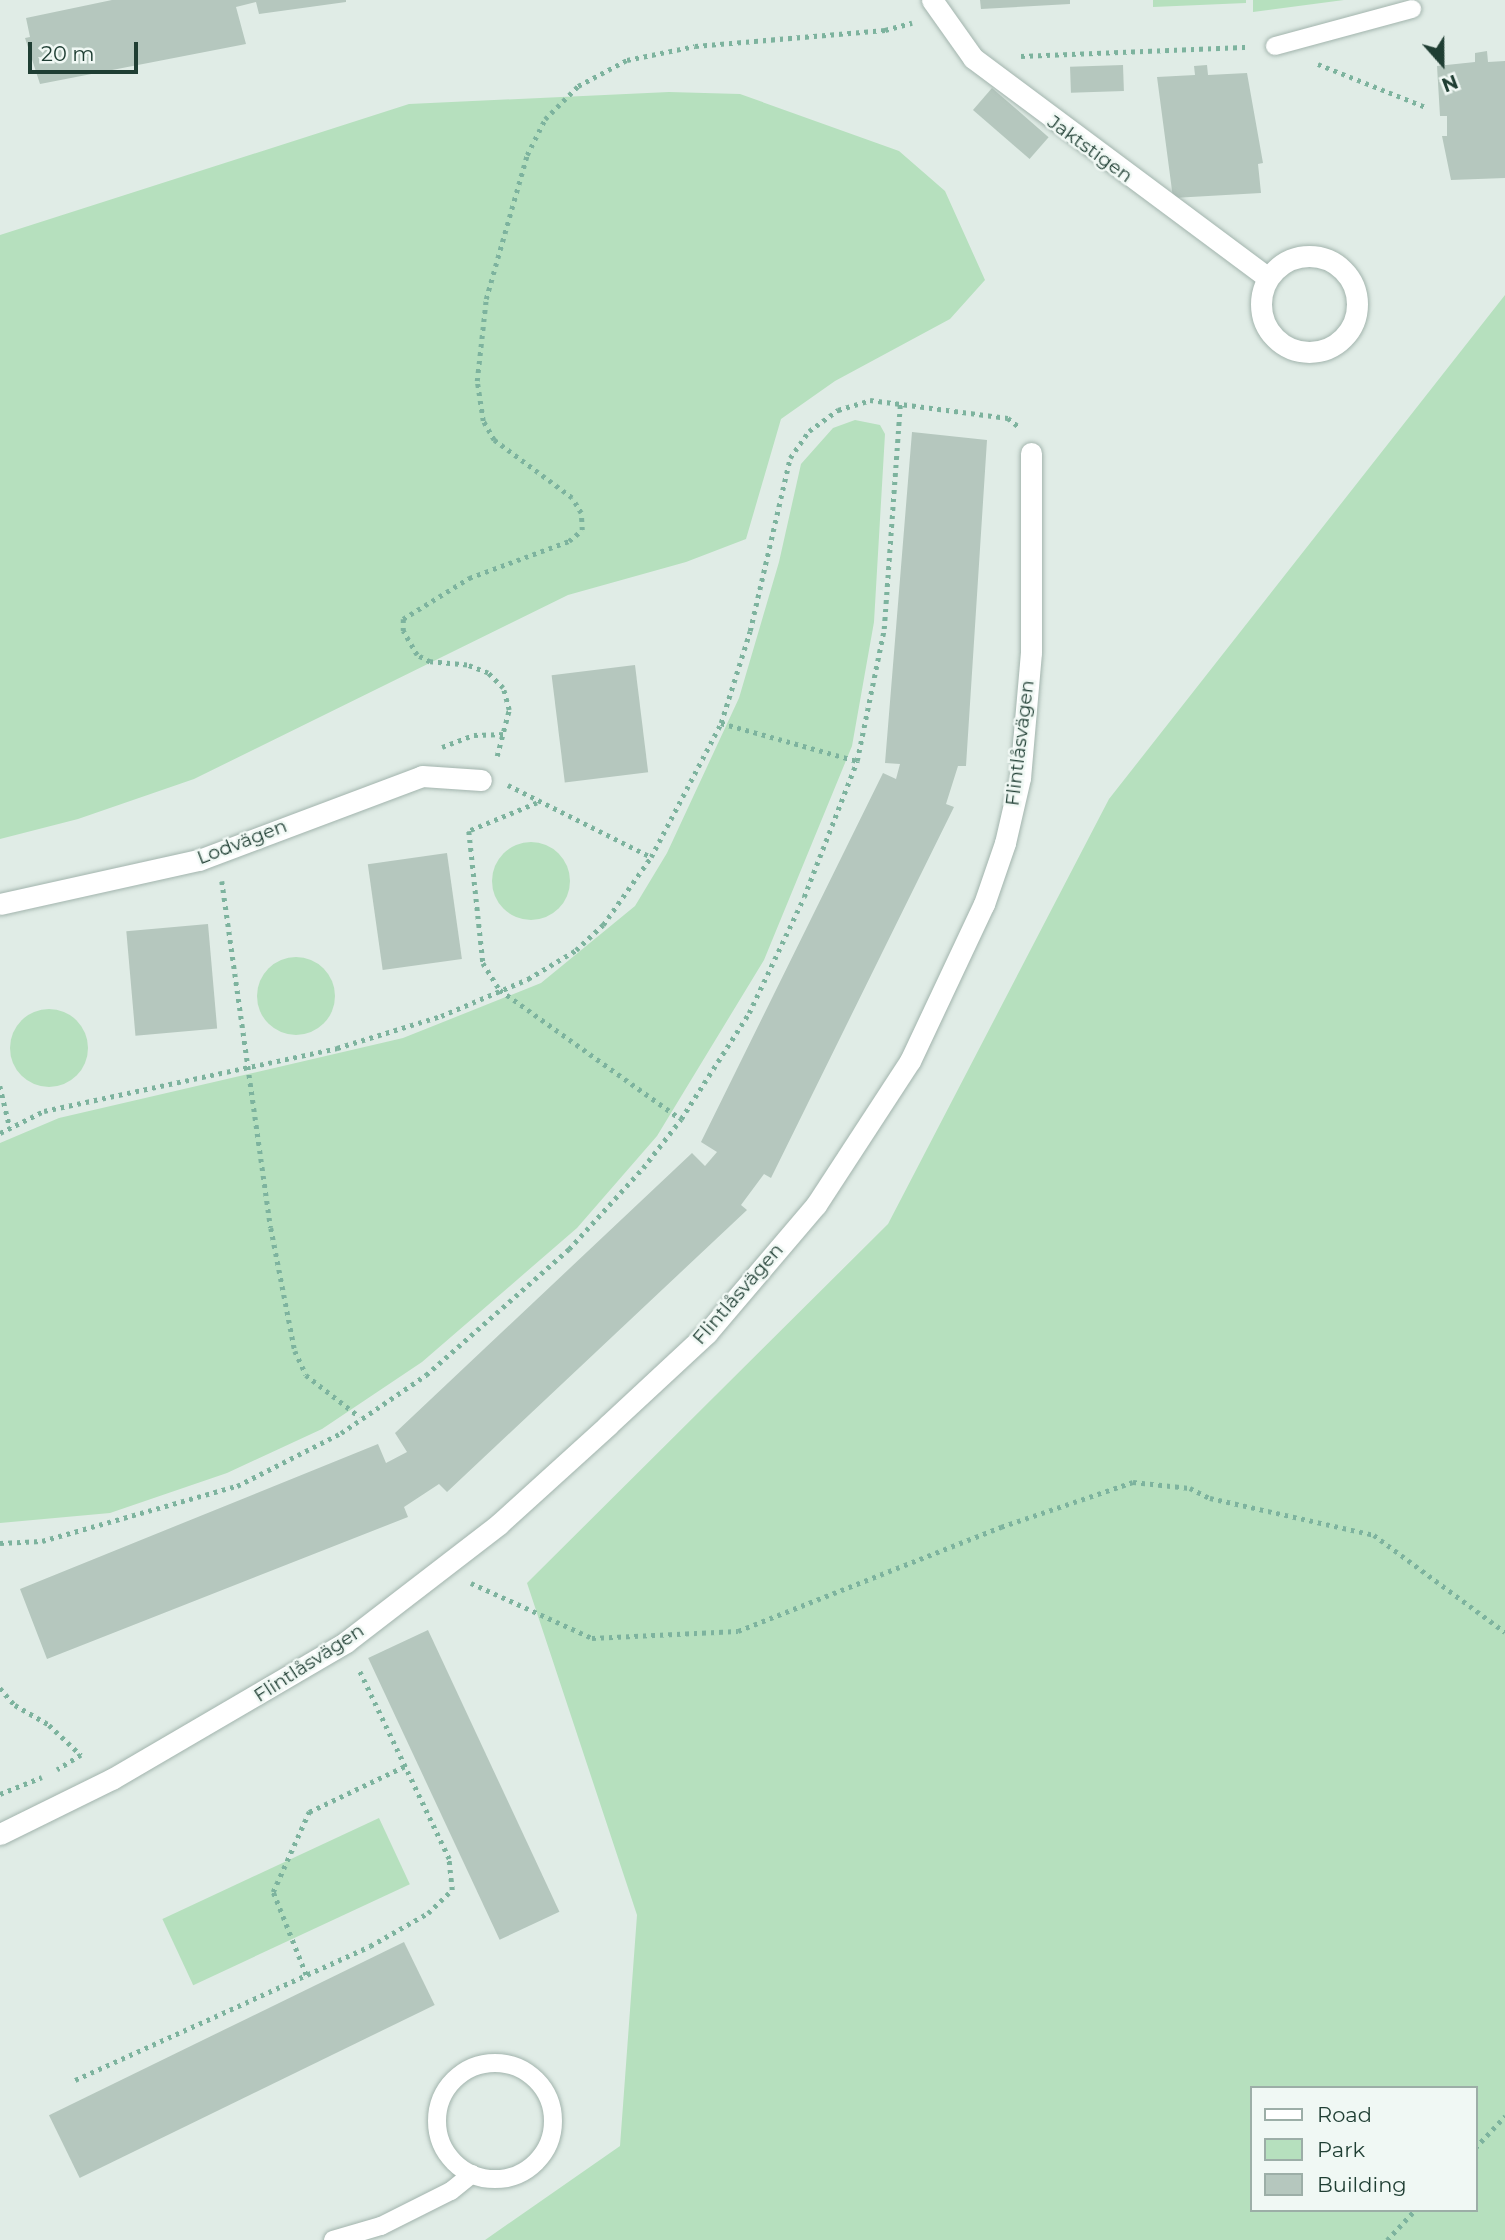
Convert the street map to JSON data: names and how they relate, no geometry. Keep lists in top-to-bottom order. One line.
{"streets":{"street":["Jaktstigen","Flintlåsvägen","Lodvägen"]},"legend":["Road","Park","Building"],"scale_bar":"20 m","north":"bottom"}
